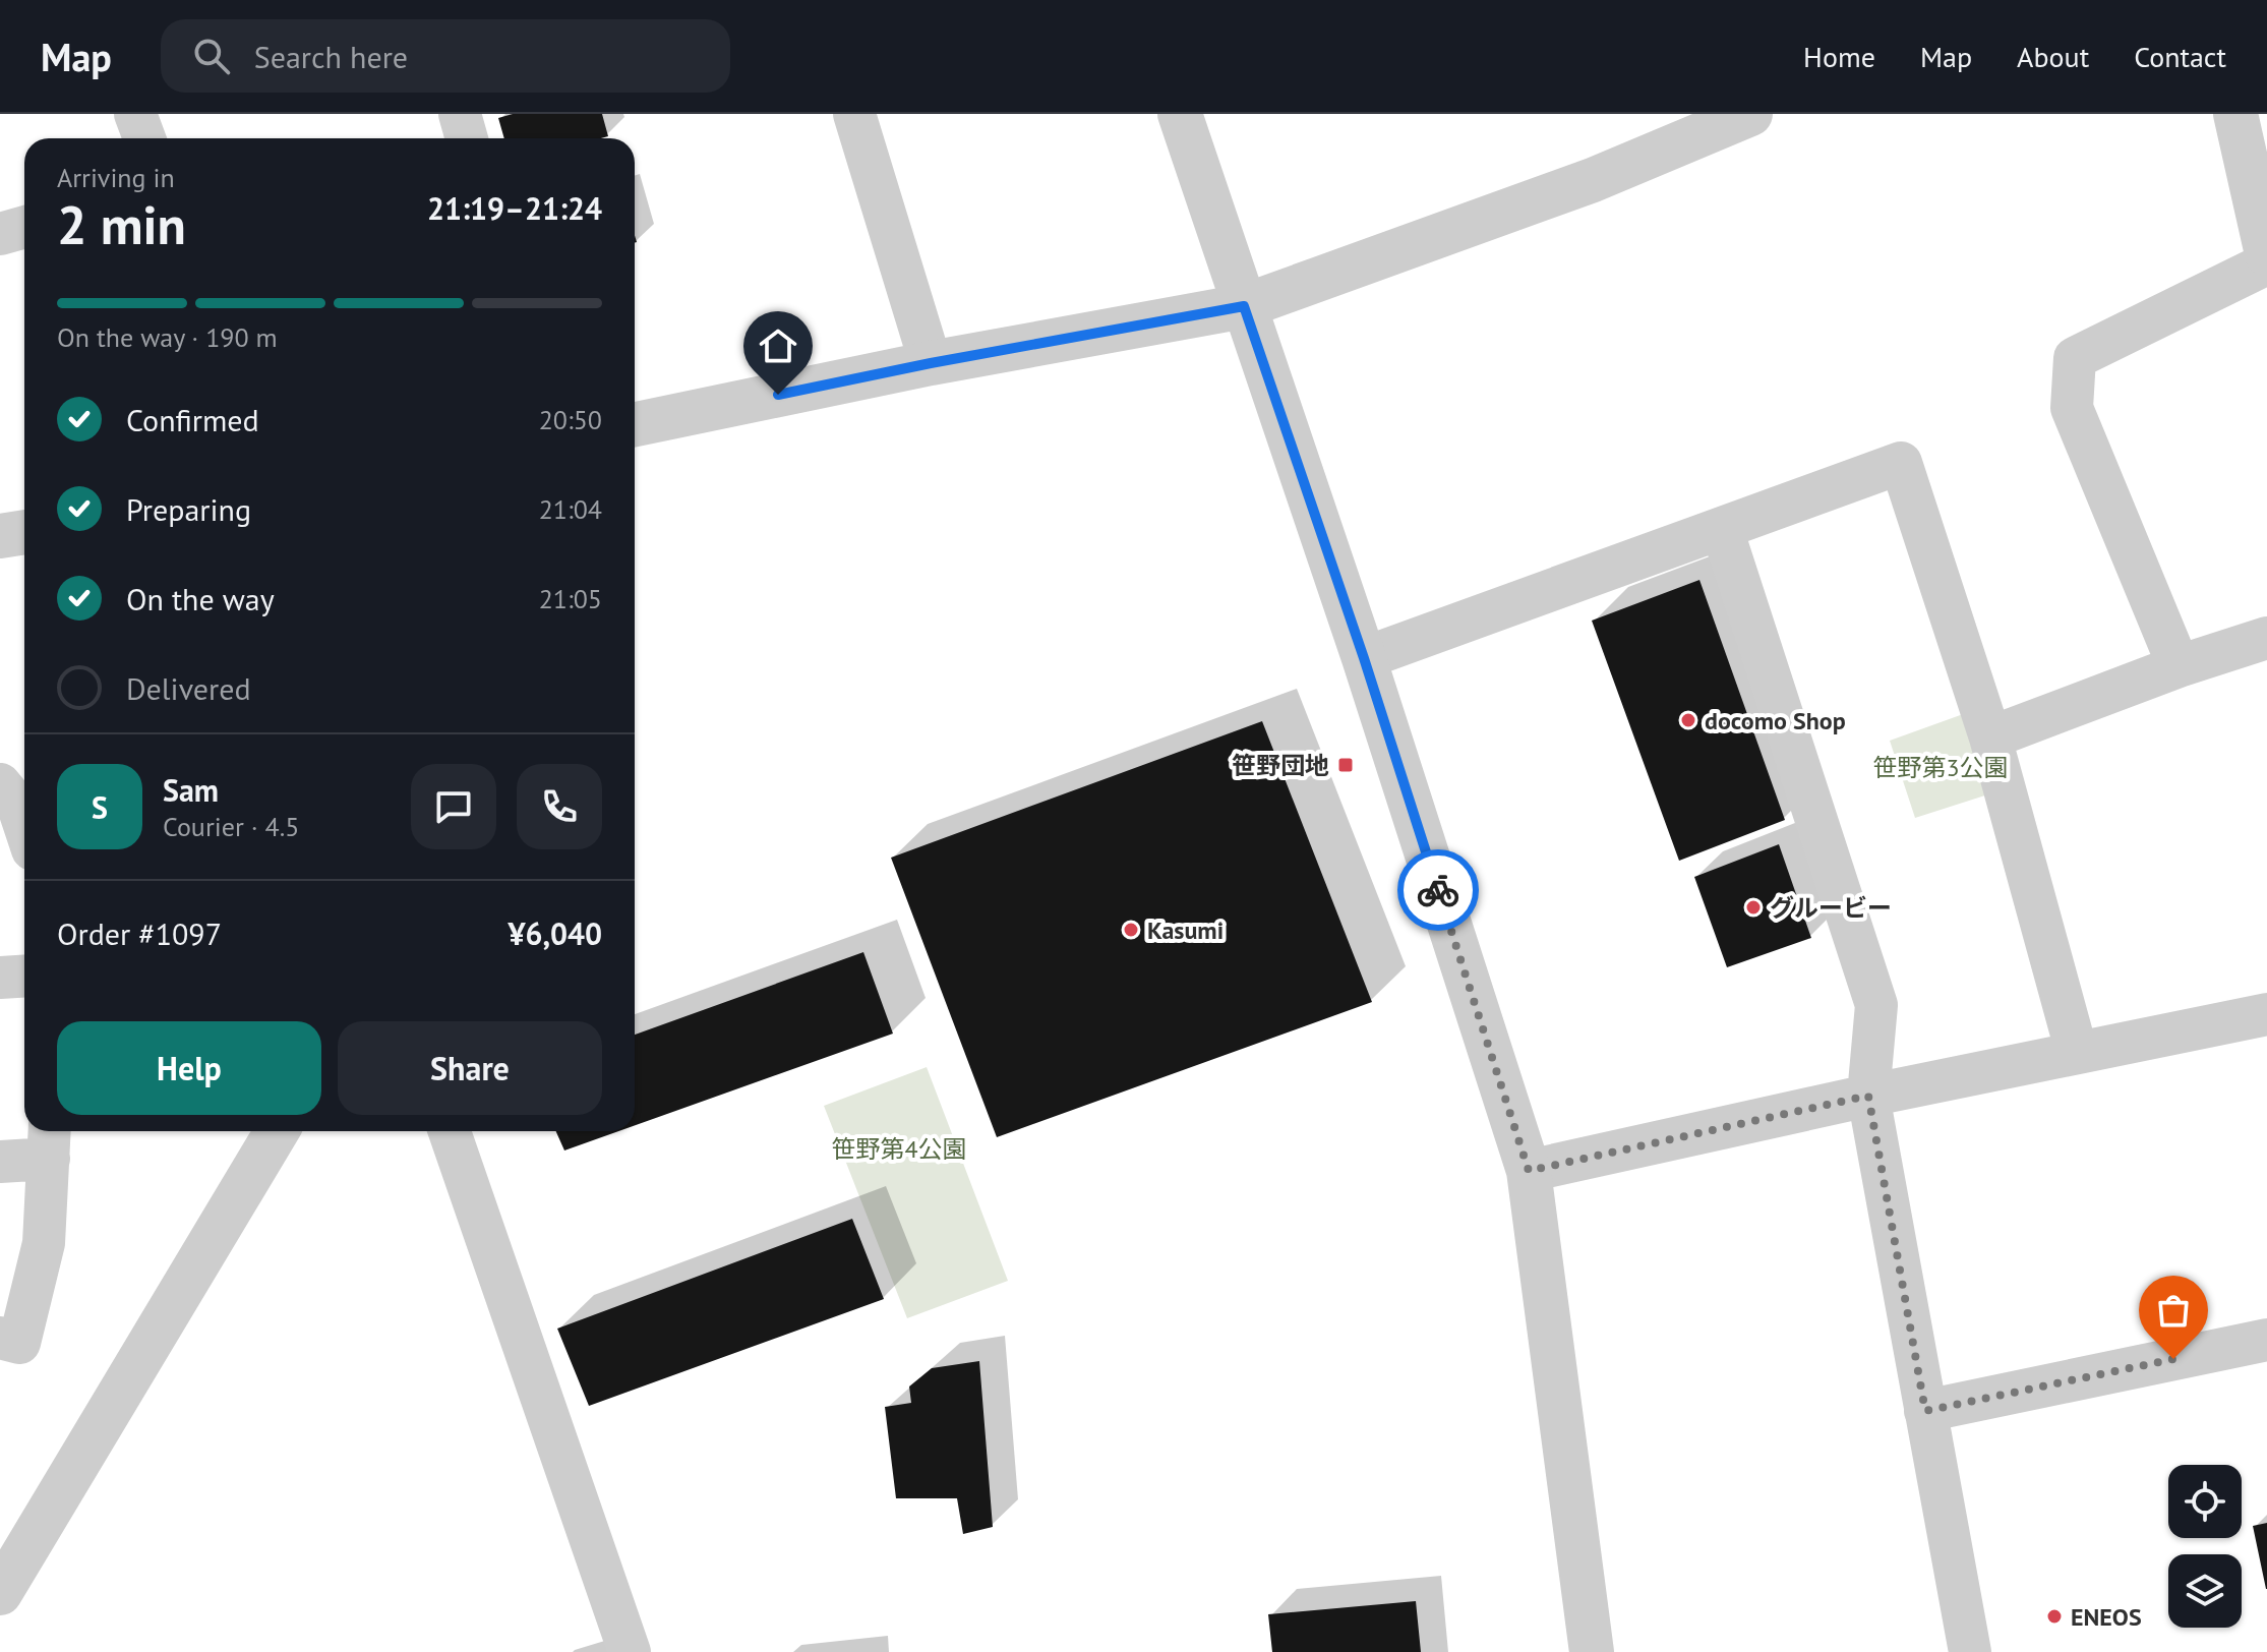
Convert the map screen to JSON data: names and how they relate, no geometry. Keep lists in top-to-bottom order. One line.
{"parks":["笹野第3公園","笹野第4公園"],"places":{"other":["docomo Shop","グルービー","Kasumi","ENEOS"],"transit":["笹野団地"]},"page":{"header":"Map","search":"Search here","nav":["Home","Map","About","Contact"],"heading":["2 min","Arriving in","21:19–21:24"],"panel":["Sam","Courier · 4.5","Order #1097","¥6,040"],"bar":"On the way · 190 m","list":[["Confirmed","20:50"],["Preparing","21:04"],["On the way","21:05"],"Delivered"],"round":"S","buttons":["Help","Share"]}}
